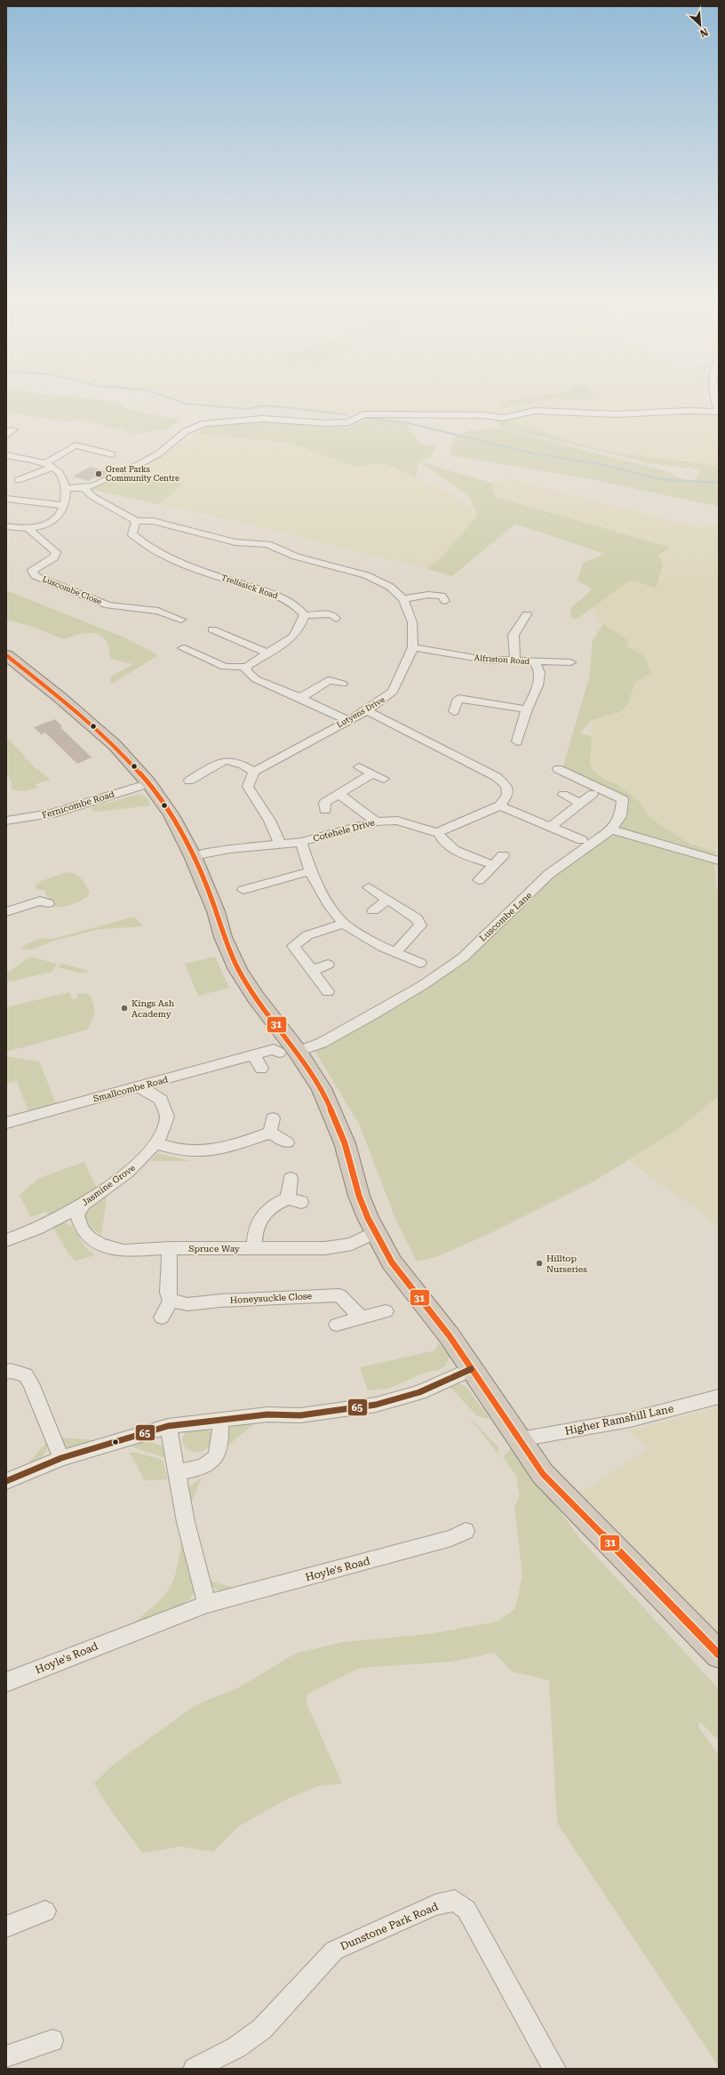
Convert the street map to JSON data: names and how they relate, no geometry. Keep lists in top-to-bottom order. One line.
{"streets":{"street":["Trelissick Road","Luscombe Close","Alfriston Road","Lutyens Drive","Fernicombe Road","Cotehele Drive","Luscombe Lane","Smallcombe Road","Jasmine Grove","Spruce Way","Honeysuckle Close","Higher Ramshill Lane","Hoyle's Road","Dunstone Park Road"]},"crossings":[["Trelissick Road","Lutyens Drive"],["Alfriston Road","Lutyens Drive"],["Luscombe Lane","Smallcombe Road"],["Smallcombe Road","Jasmine Grove"],["Jasmine Grove","Spruce Way"]],"places":["Great Parks Community Centre","Kings Ash Academy","Hilltop Nurseries"],"lines":["transit line 31","transit line 65"],"north":"bottom right"}
